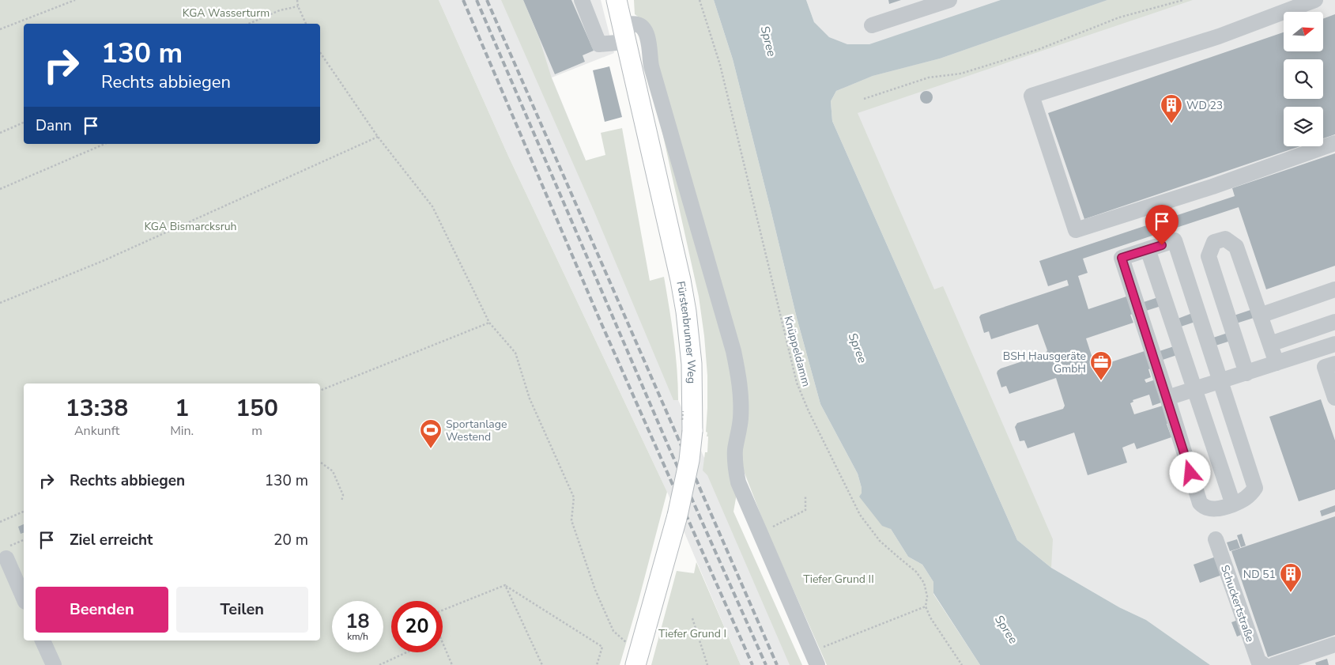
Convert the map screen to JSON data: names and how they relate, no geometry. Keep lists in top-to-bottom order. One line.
{"streets":{"main road":["Fürstenbrunner Weg"],"lane":["Schuckertstraße"],"path":["Knüppeldamm"]},"water":["Spree"],"parks":["KGA Wasserturm","KGA Bismarcksruh","Tiefer Grund II","Tiefer Grund I"],"places":{"building":["WD 23","ND 51"],"office":["BSH Hausgeräte GmbH"],"sports":["Sportanlage Westend"]},"north":"right","page":{"turn":["130 m","Rechts abbiegen"],"then":"Dann","eta":["13:38","Ankunft","1","Min.","150","m"],"list":[{"name":"Rechts abbiegen","value":"130 m"},{"name":"Ziel erreicht","value":"20 m"}],"buttons":["Beenden","Teilen"],"speed":"18 km/h","limit":"20"}}
